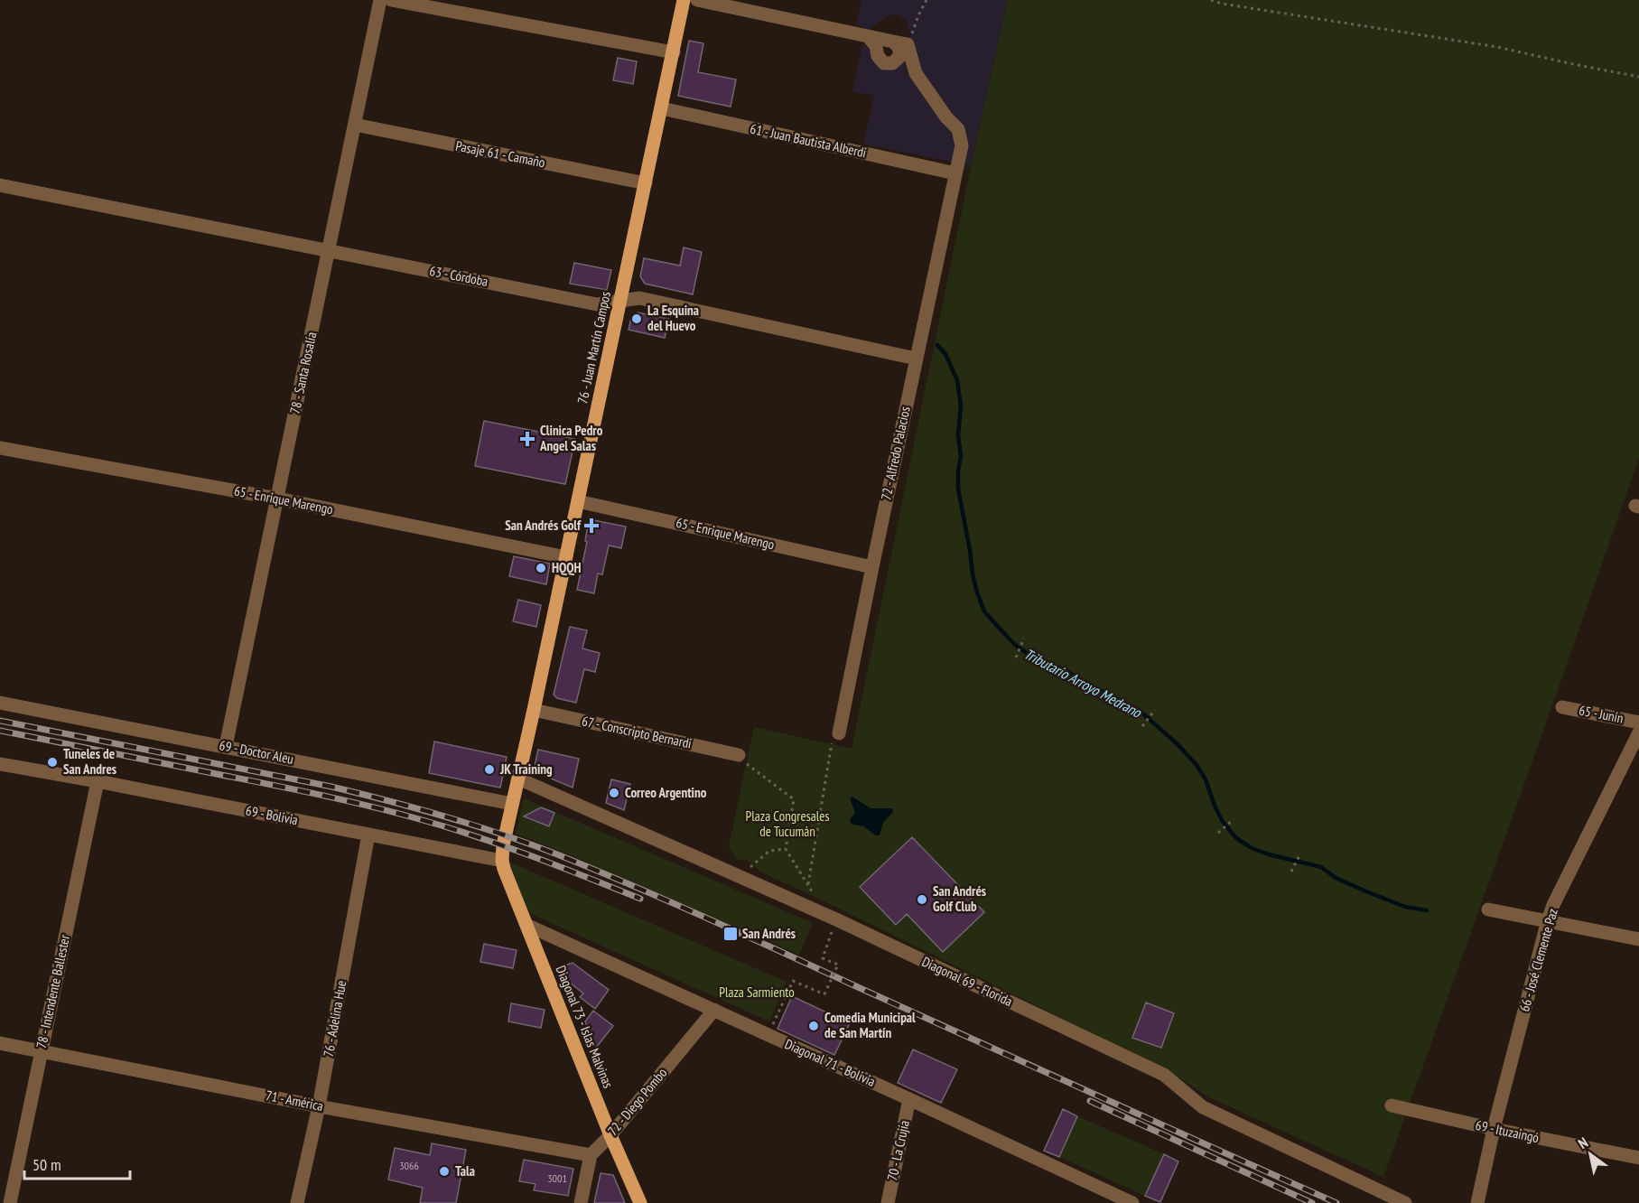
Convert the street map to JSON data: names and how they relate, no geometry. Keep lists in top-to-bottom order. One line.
{"streets":{"main road":["76 - Juan Martín Campos","Diagonal 73 - Islas Malvinas"],"street":["61 - Juan Bautista Alberdi","Pasaje 61 - Camaño","63 - Córdoba","78 - Santa Rosalía","72 - Alfredo Palacios","65 - Enrique Marengo","65 - Junín","67 - Conscripto Bernardi","69 - Doctor Aleu","69 - Bolivia","66 - José Clemente Paz","Diagonal 69 - Florida","78 - Intendente Ballester","76 - Adelina Hue","Diagonal 71 - Bolivia","71 - América","72 - Diego Pombo","69 - Ituzaingó","70 - La Crujía"]},"crossings":[["61 - Juan Bautista Alberdi","76 - Juan Martín Campos"],["61 - Juan Bautista Alberdi","72 - Alfredo Palacios"],["Pasaje 61 - Camaño","76 - Juan Martín Campos"],["Pasaje 61 - Camaño","78 - Santa Rosalía"],["63 - Córdoba","76 - Juan Martín Campos"],["63 - Córdoba","78 - Santa Rosalía"],["63 - Córdoba","72 - Alfredo Palacios"],["76 - Juan Martín Campos","65 - Enrique Marengo"],["76 - Juan Martín Campos","67 - Conscripto Bernardi"],["76 - Juan Martín Campos","69 - Doctor Aleu"],["76 - Juan Martín Campos","69 - Bolivia"],["76 - Juan Martín Campos","Diagonal 69 - Florida"],["76 - Juan Martín Campos","Diagonal 73 - Islas Malvinas"],["78 - Santa Rosalía","65 - Enrique Marengo"],["78 - Santa Rosalía","69 - Doctor Aleu"],["72 - Alfredo Palacios","65 - Enrique Marengo"],["69 - Bolivia","78 - Intendente Ballester"],["69 - Bolivia","76 - Adelina Hue"],["69 - Bolivia","Diagonal 73 - Islas Malvinas"],["66 - José Clemente Paz","69 - Ituzaingó"],["78 - Intendente Ballester","71 - América"],["76 - Adelina Hue","71 - América"],["Diagonal 73 - Islas Malvinas","Diagonal 71 - Bolivia"],["Diagonal 73 - Islas Malvinas","72 - Diego Pombo"],["Diagonal 71 - Bolivia","72 - Diego Pombo"],["Diagonal 71 - Bolivia","70 - La Crujía"],["71 - América","72 - Diego Pombo"]],"water":["Tributario Arroyo Medrano"],"parks":["Plaza Congresales de Tucumán","Plaza Sarmiento"],"places":{"other":["La Esquina del Huevo","HQQH","Tuneles de San Andres","JK Training","Correo Argentino","San Andrés Golf Club","Comedia Municipal de San Martín","Tala"],"health":["Clinica Pedro Angel Salas","San Andrés Golf"],"transit":["San Andrés"]},"house_numbers":["3066","3001"],"scale_bar":"50 m","north":"top left"}
